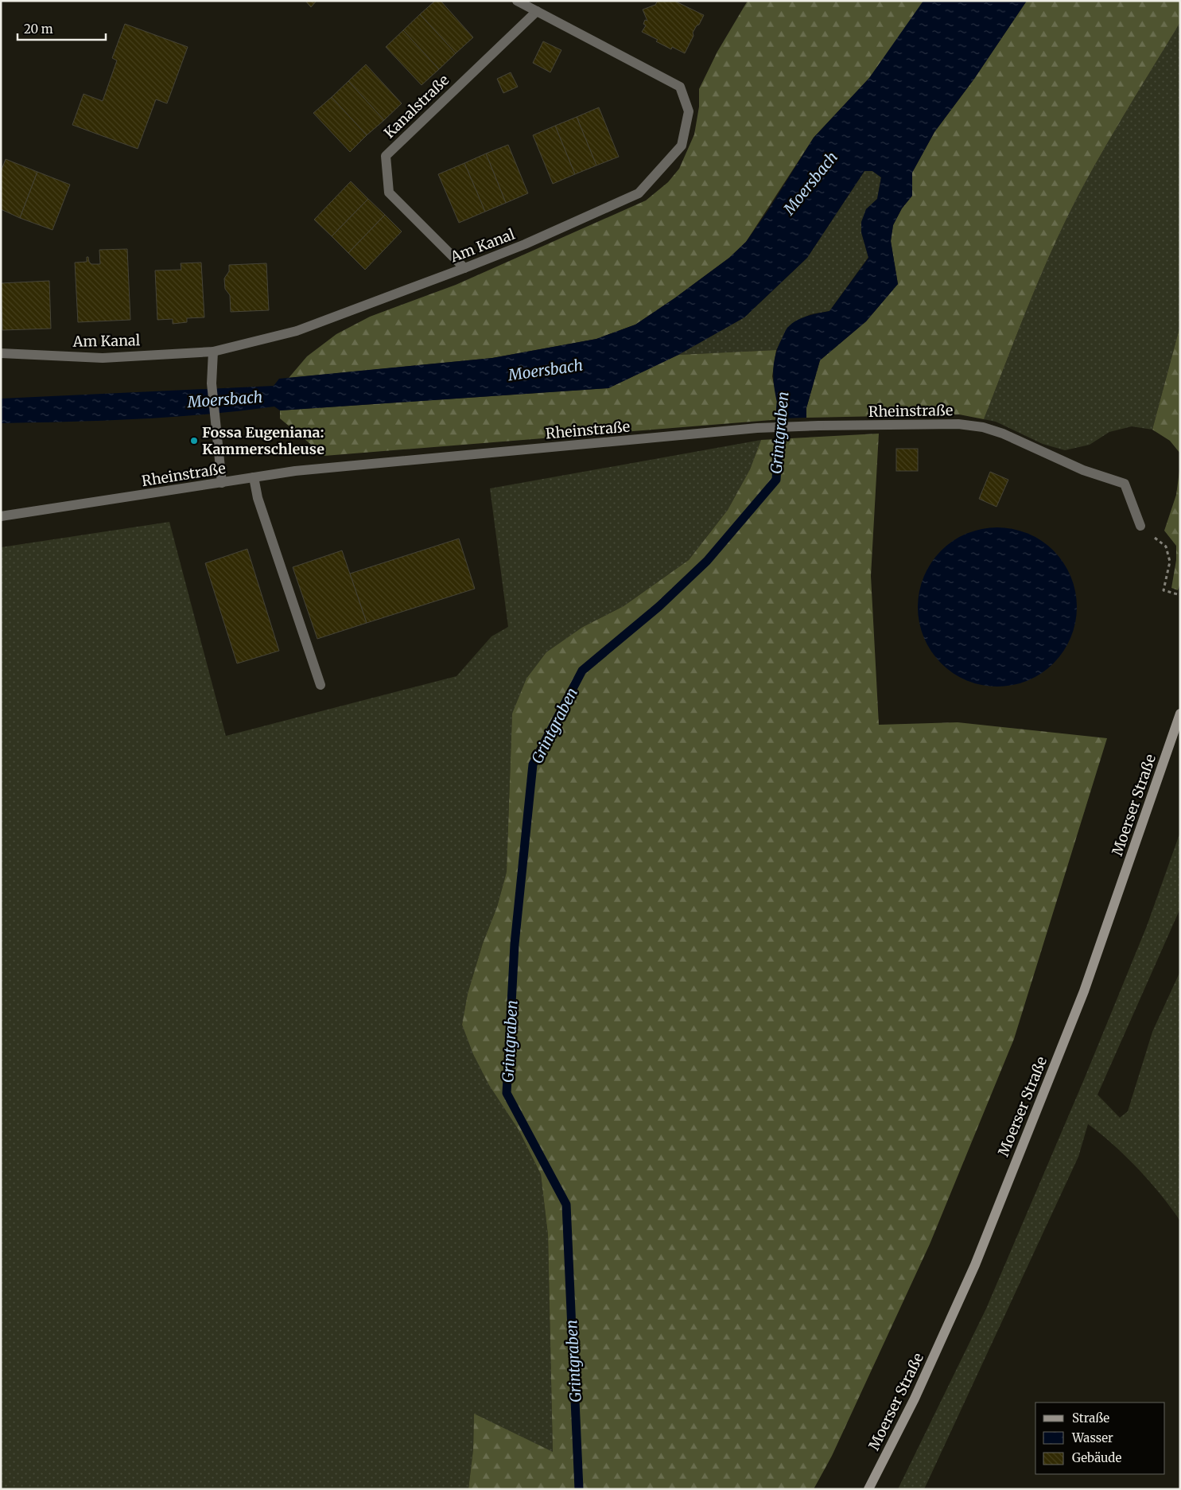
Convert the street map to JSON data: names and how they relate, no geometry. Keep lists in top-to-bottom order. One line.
{"streets":{"main road":["Moerser Straße"],"street":["Kanalstraße","Am Kanal","Rheinstraße"]},"crossings":[["Kanalstraße","Am Kanal"]],"water":["Moersbach","Grintgraben"],"places":["Fossa Eugeniana: Kammerschleuse"],"legend":["Straße","Wasser","Gebäude"],"scale_bar":"20 m"}
